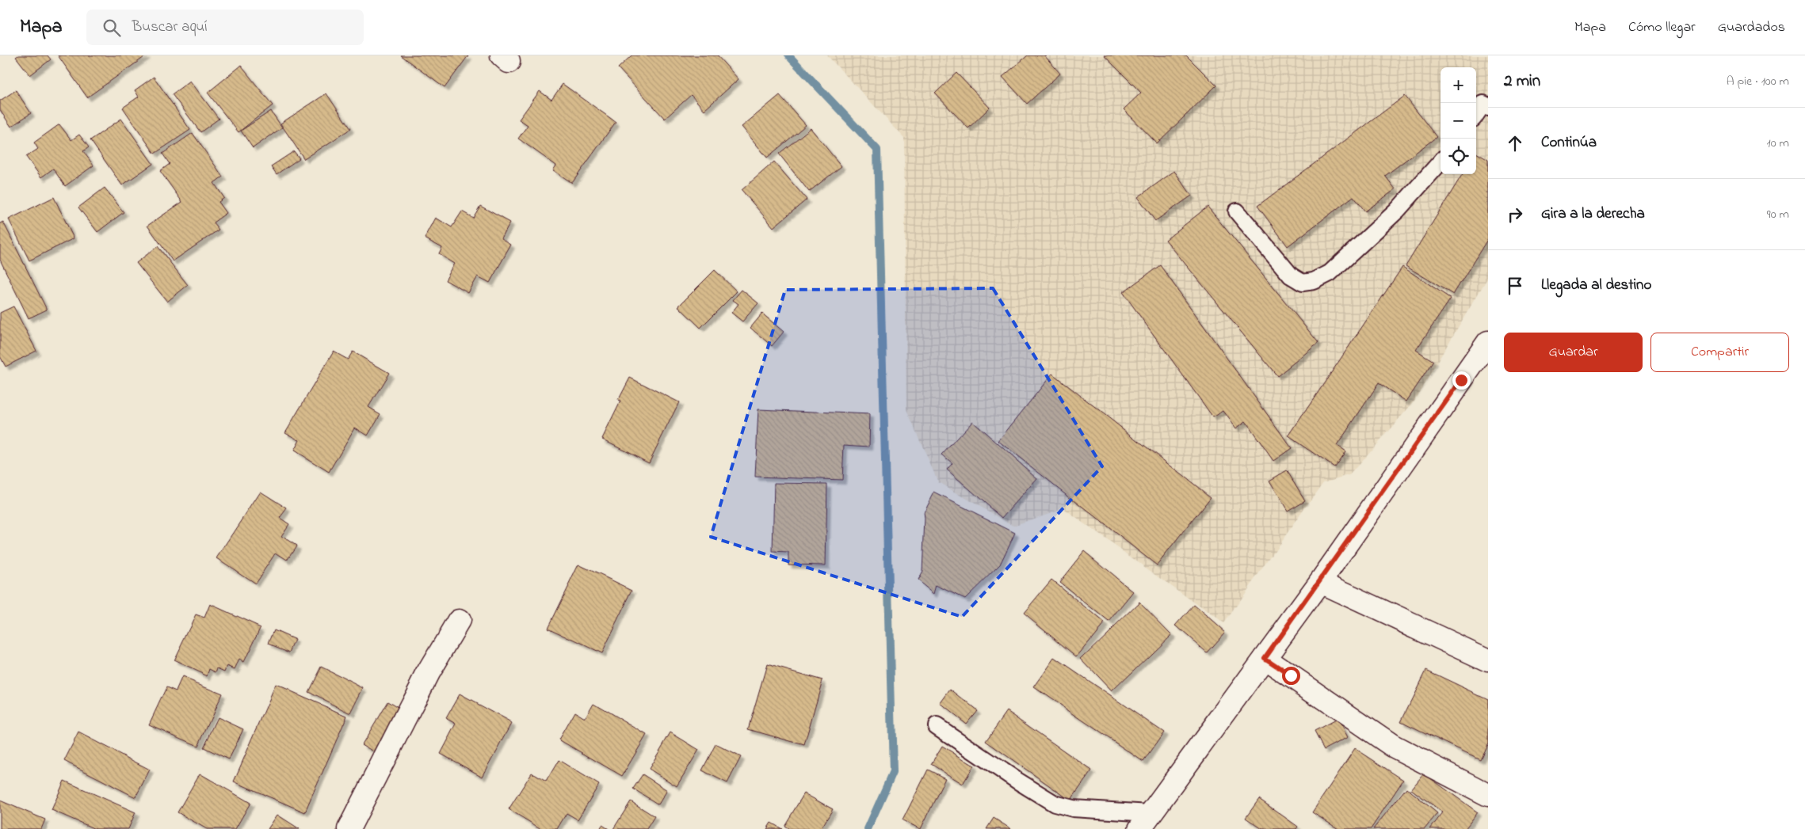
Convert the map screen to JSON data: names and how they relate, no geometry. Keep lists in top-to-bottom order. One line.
{"page":{"header":"Mapa","search":"Buscar aquí","nav":["Mapa","Cómo llegar","Guardados"],"heading":["2 min","A pie · 100 m"],"map_buttons":["+","−"],"list":[["Continúa","10 m"],["Gira a la derecha","90 m"],"Llegada al destino"],"buttons":["Guardar","Compartir"]}}
